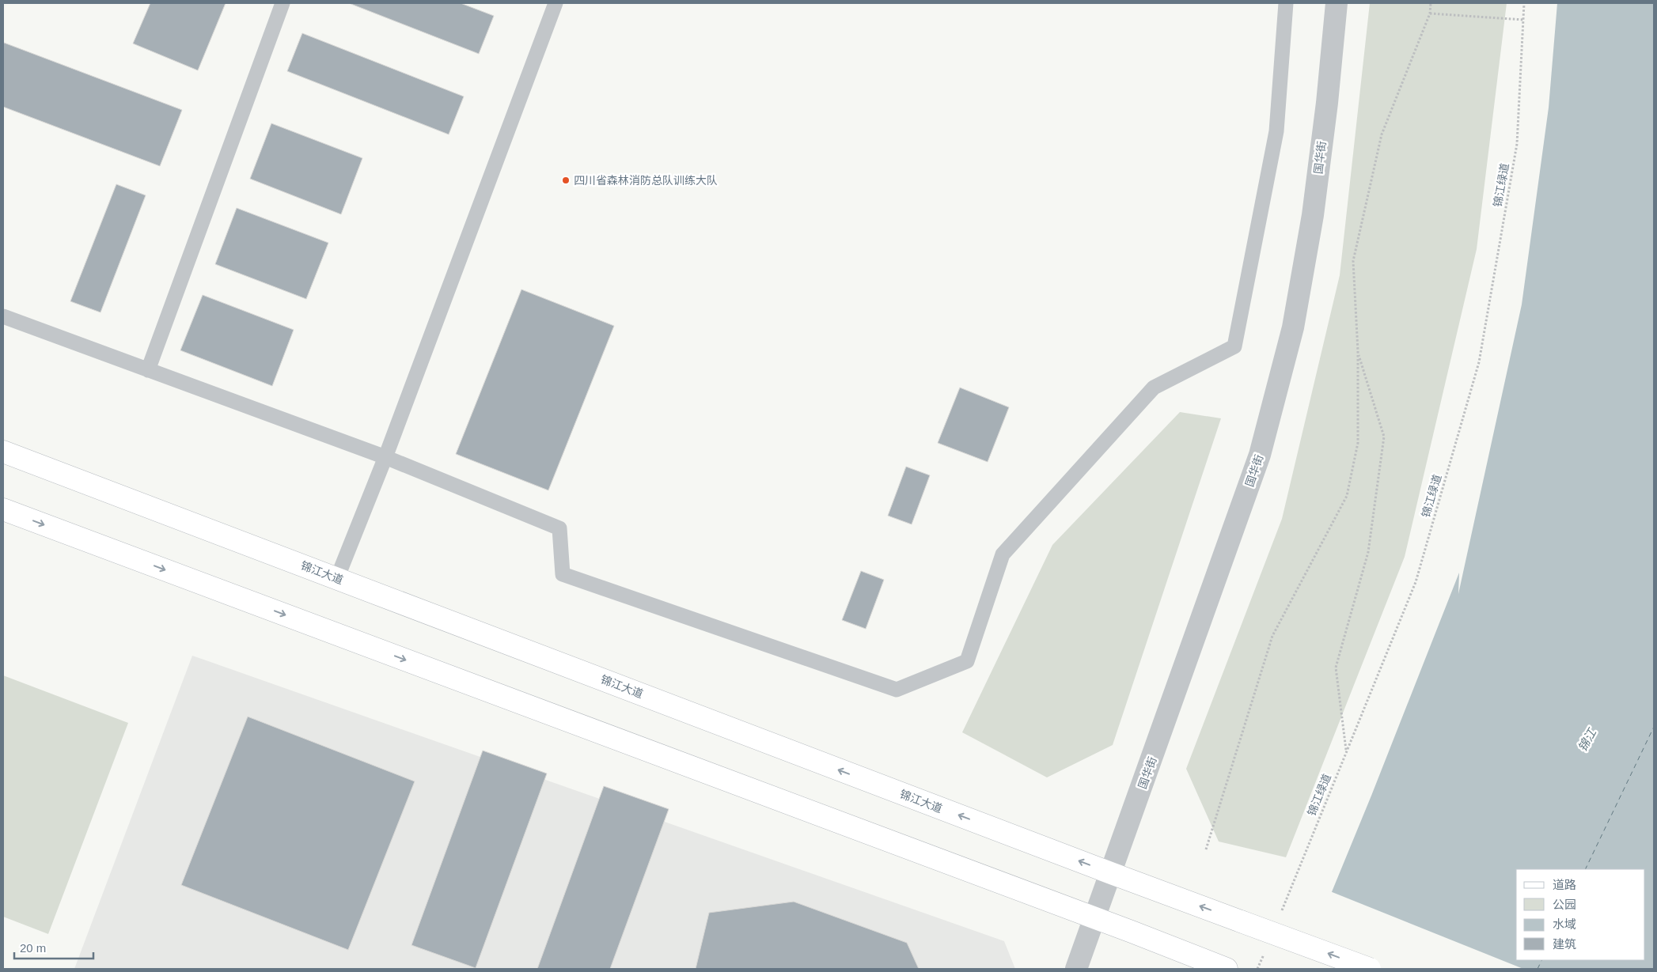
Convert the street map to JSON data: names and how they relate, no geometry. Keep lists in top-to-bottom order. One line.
{"streets":{"main road":["锦江大道"],"street":["国华街"],"path":["锦江绿道"]},"crossings":[["国华街","锦江大道"]],"water":["锦江"],"places":["四川省森林消防总队训练大队"],"legend":["道路","公园","水域","建筑"],"scale_bar":"20 m"}
